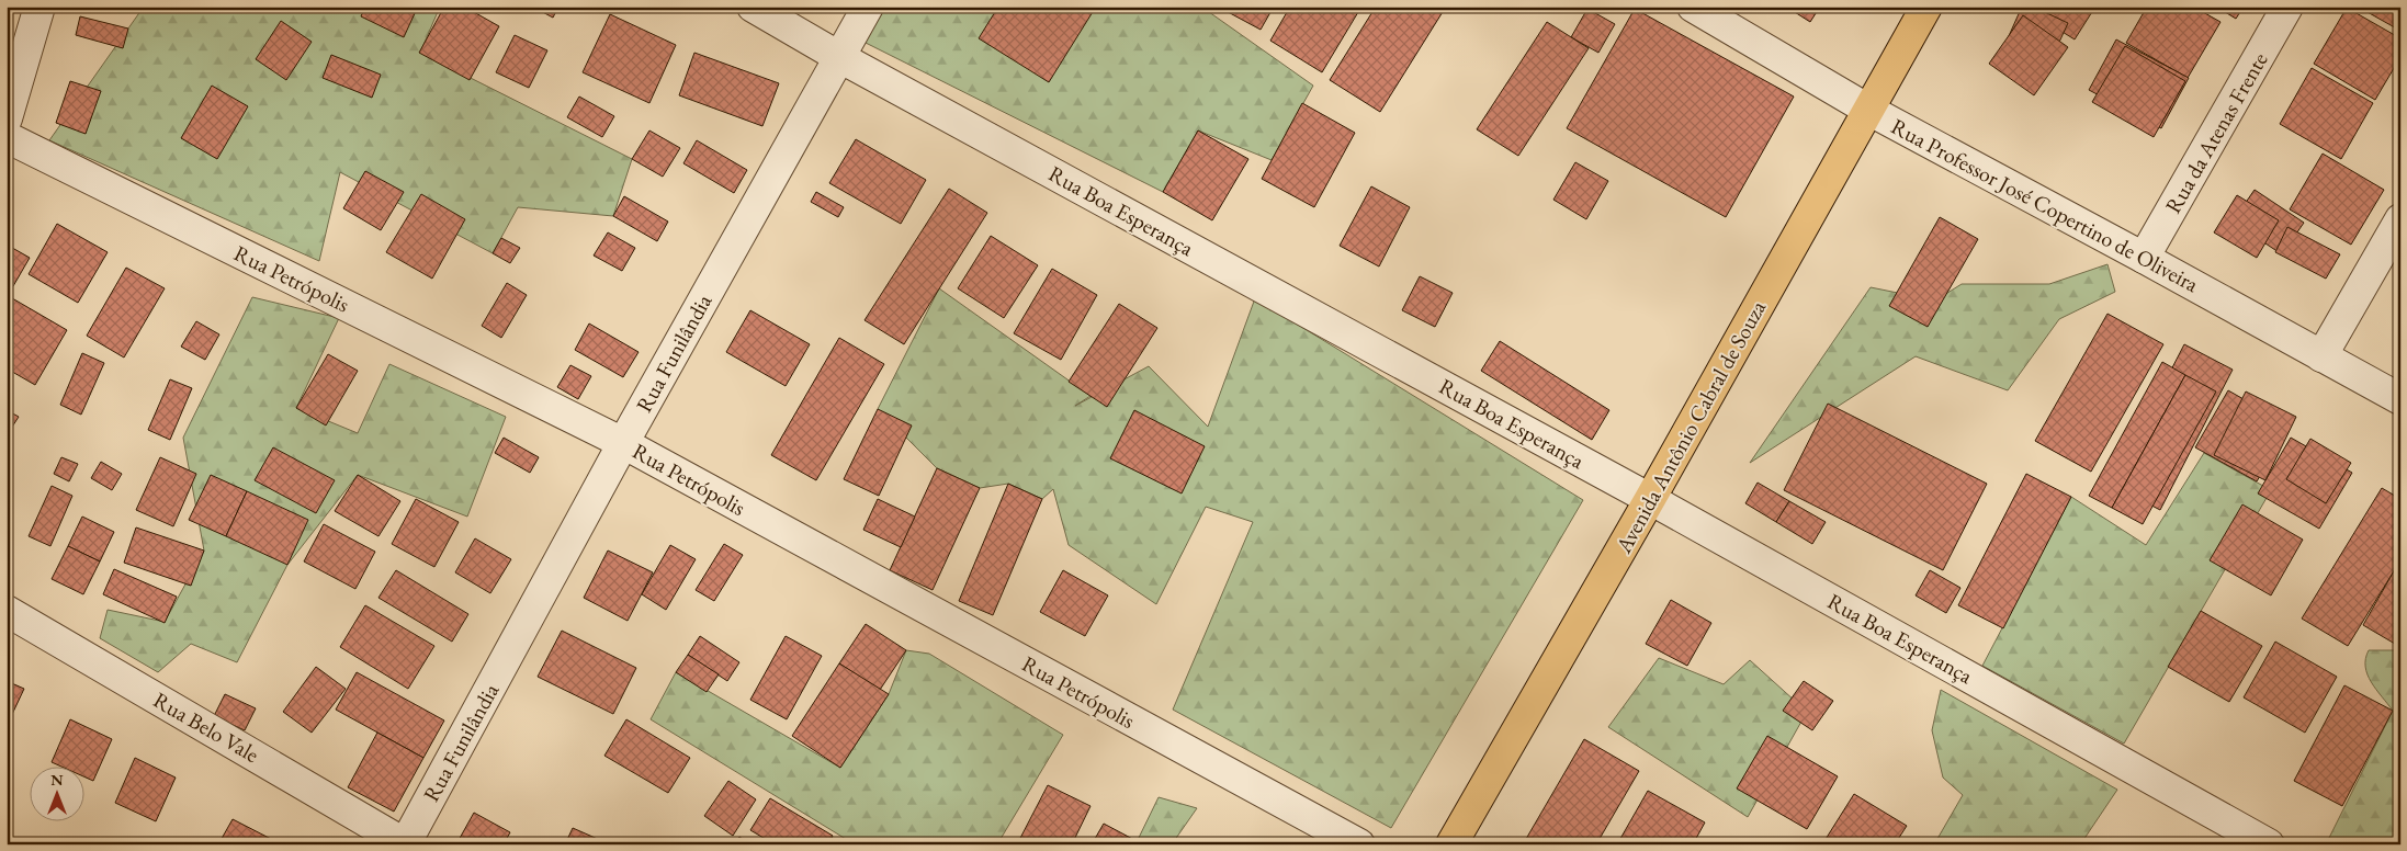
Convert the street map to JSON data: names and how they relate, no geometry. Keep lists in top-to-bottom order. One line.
{"streets":{"main road":["Avenida Antônio Cabral de Souza"],"street":["Rua da Atenas Frente","Rua Professor José Copertino de Oliveira","Rua Boa Esperança","Rua Petrópolis","Rua Funilândia","Rua Belo Vale"]},"crossings":[["Rua da Atenas Frente","Rua Professor José Copertino de Oliveira"],["Rua Professor José Copertino de Oliveira","Avenida Antônio Cabral de Souza"],["Rua Boa Esperança","Rua Funilândia"],["Rua Boa Esperança","Avenida Antônio Cabral de Souza"],["Rua Petrópolis","Rua Funilândia"],["Rua Funilândia","Rua Belo Vale"]],"north":"top"}
